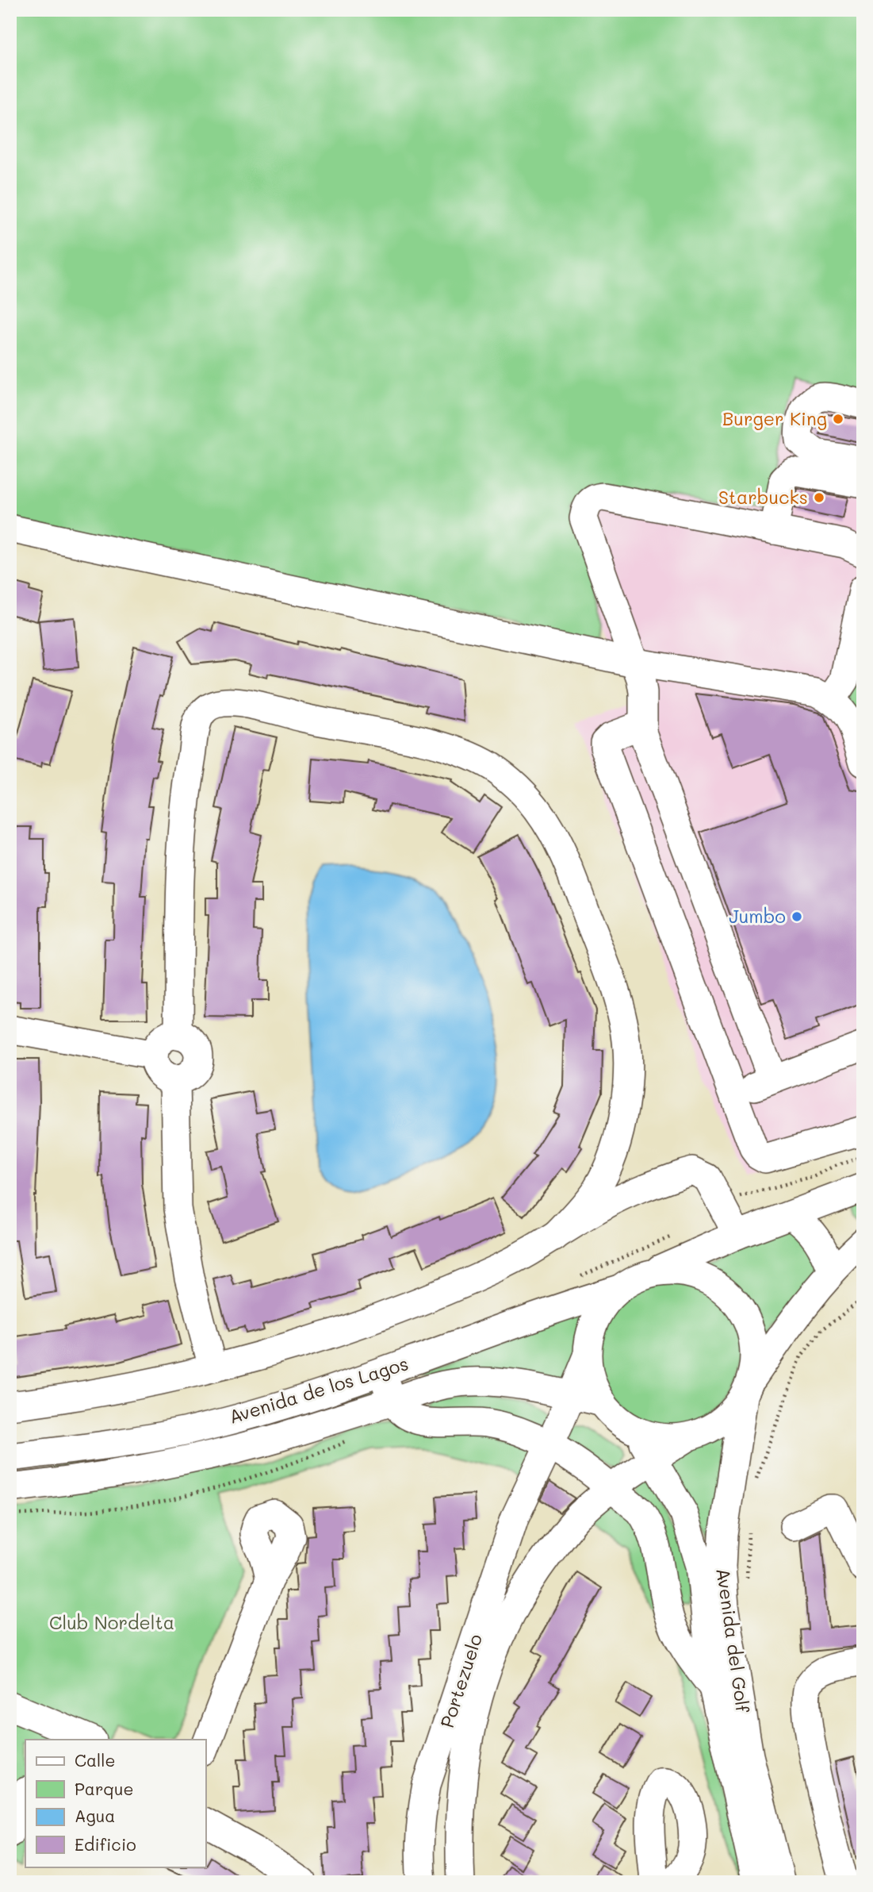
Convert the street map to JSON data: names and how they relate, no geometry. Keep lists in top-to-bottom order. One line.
{"streets":{"street":["Avenida de los Lagos","Avenida del Golf","Portezuelo"]},"crossings":[["Avenida de los Lagos","Avenida del Golf"],["Avenida de los Lagos","Portezuelo"],["Avenida del Golf","Portezuelo"]],"parks":["Club Nordelta"],"places":["Burger King","Starbucks","Jumbo"],"legend":["Calle","Parque","Agua","Edificio"]}
